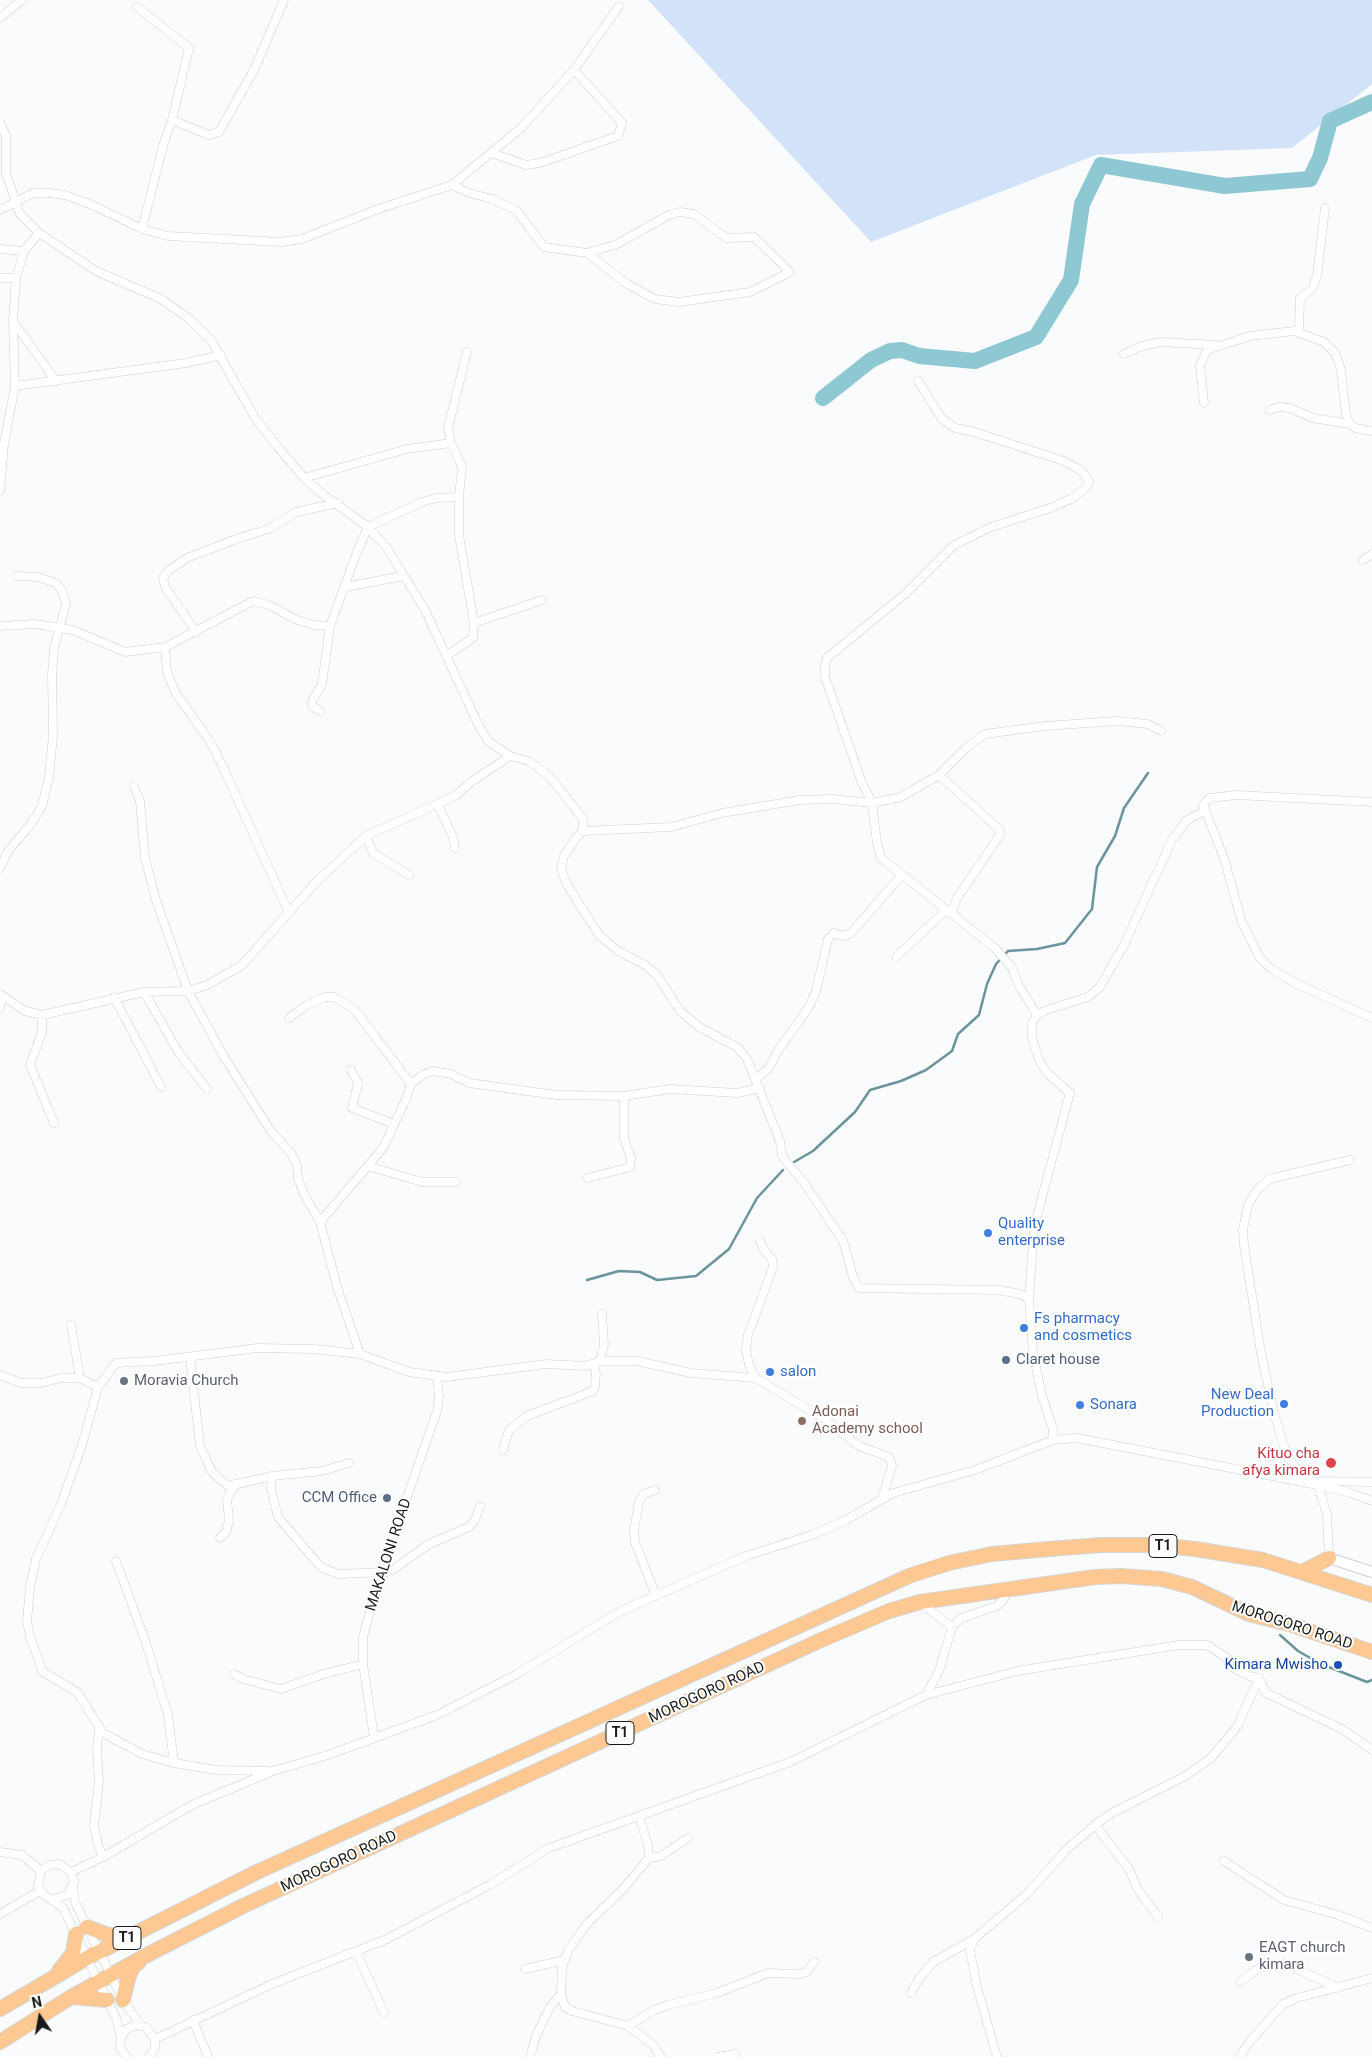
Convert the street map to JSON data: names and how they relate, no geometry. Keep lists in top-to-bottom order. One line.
{"streets":{"highway":["T1","MOROGORO ROAD"],"street":["MAKALONI ROAD"]},"places":["Quality enterprise","Fs pharmacy and cosmetics","Claret house","salon","Moravia Church","New Deal Production","Sonara","Adonai Academy school","Kituo cha afya kimara","CCM Office","Kimara Mwisho","EAGT church kimara"],"north":"top"}
